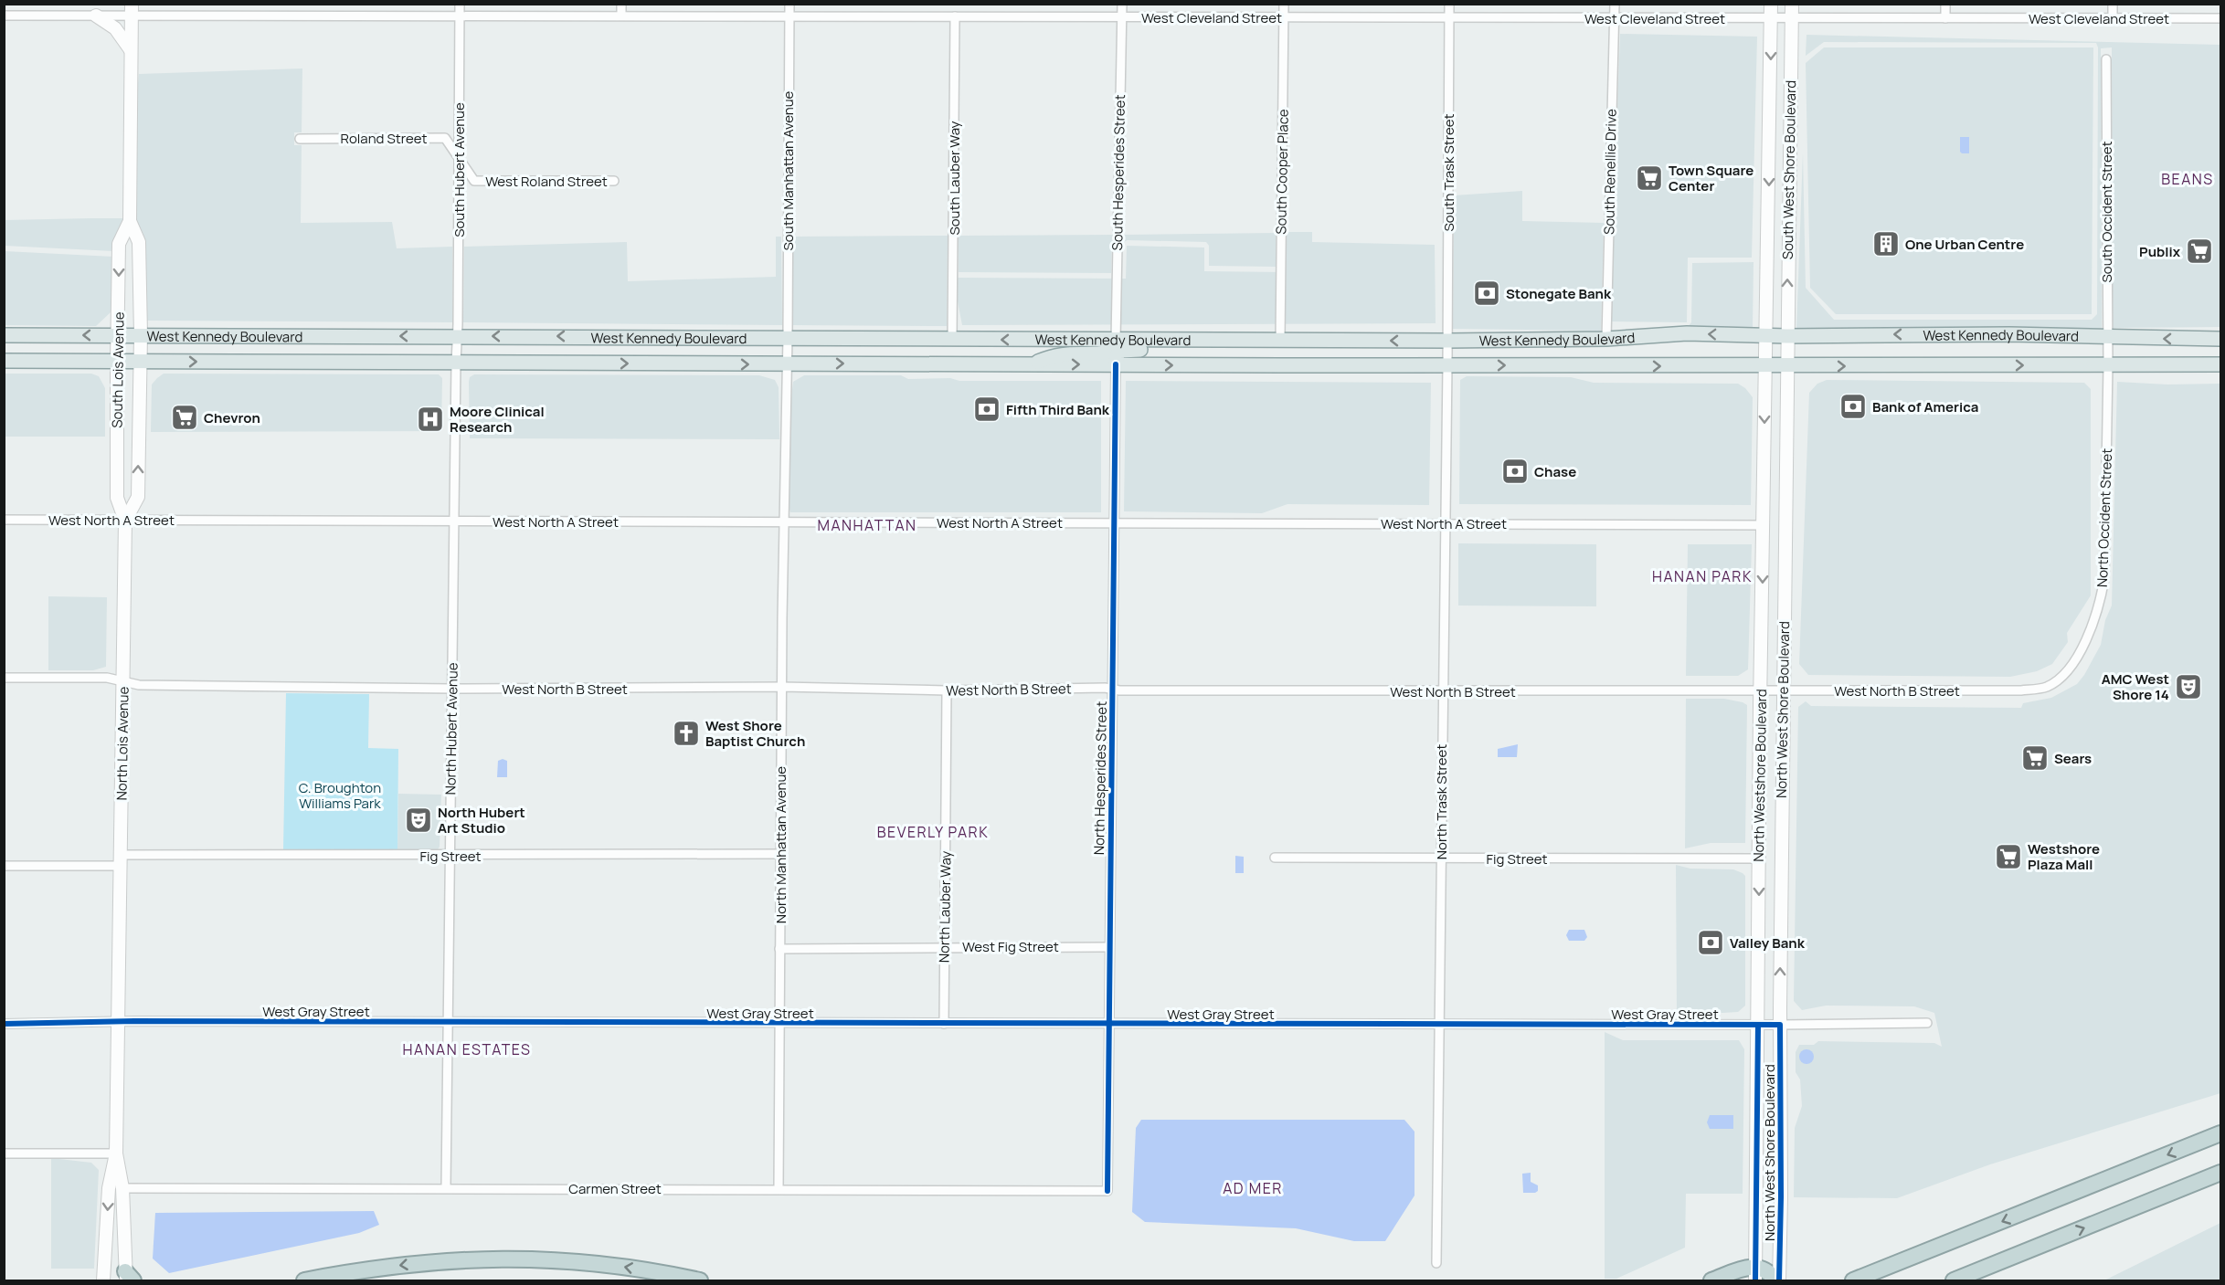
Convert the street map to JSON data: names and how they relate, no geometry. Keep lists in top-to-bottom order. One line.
{"streets":{"main road":["West Kennedy Boulevard"],"street":["West Cleveland Street","Roland Street","South Hubert Avenue","South West Shore Boulevard","South Manhattan Avenue","South Cooper Place","South Renellie Drive","South Hesperides Street","South Trask Street","South Lauber Way","West Roland Street","South Occident Street","South Lois Avenue","North Occident Street","West North A Street","West North B Street","North West Shore Boulevard","North Hubert Avenue","North Lois Avenue","North Westshore Boulevard","North Hesperides Street","North Trask Street","North Manhattan Avenue","Fig Street","North Lauber Way","West Fig Street","West Gray Street","Carmen Street"]},"crossings":[["West Cleveland Street","South Hubert Avenue"],["West Cleveland Street","South West Shore Boulevard"],["West Cleveland Street","South Manhattan Avenue"],["West Cleveland Street","South Cooper Place"],["West Cleveland Street","South Renellie Drive"],["West Cleveland Street","South Hesperides Street"],["West Cleveland Street","South Trask Street"],["West Cleveland Street","South Lauber Way"],["West Cleveland Street","South Lois Avenue"],["Roland Street","South Hubert Avenue"],["Roland Street","West Roland Street"],["South Hubert Avenue","West Roland Street"],["South Hubert Avenue","West Kennedy Boulevard"],["South Hubert Avenue","North Hubert Avenue"],["South West Shore Boulevard","West Kennedy Boulevard"],["South West Shore Boulevard","North West Shore Boulevard"],["South Manhattan Avenue","West Kennedy Boulevard"],["South Manhattan Avenue","North Manhattan Avenue"],["South Cooper Place","West Kennedy Boulevard"],["South Renellie Drive","West Kennedy Boulevard"],["South Hesperides Street","West Kennedy Boulevard"],["South Trask Street","West Kennedy Boulevard"],["South Trask Street","North Trask Street"],["South Lauber Way","West Kennedy Boulevard"],["South Occident Street","West Kennedy Boulevard"],["South Occident Street","North Occident Street"],["West Kennedy Boulevard","South Lois Avenue"],["West Kennedy Boulevard","North Occident Street"],["West Kennedy Boulevard","North West Shore Boulevard"],["West Kennedy Boulevard","North Hubert Avenue"],["West Kennedy Boulevard","North Lois Avenue"],["West Kennedy Boulevard","North Hesperides Street"],["West Kennedy Boulevard","North Trask Street"],["West Kennedy Boulevard","North Manhattan Avenue"],["South Lois Avenue","West North A Street"],["South Lois Avenue","North Lois Avenue"],["North Occident Street","West North B Street"],["West North A Street","North Hubert Avenue"],["West North A Street","North Lois Avenue"],["West North A Street","North Westshore Boulevard"],["West North A Street","North Hesperides Street"],["West North A Street","North Trask Street"],["West North A Street","North Manhattan Avenue"],["West North B Street","North West Shore Boulevard"],["West North B Street","North Hubert Avenue"],["West North B Street","North Lois Avenue"],["West North B Street","North Westshore Boulevard"],["West North B Street","North Hesperides Street"],["West North B Street","North Trask Street"],["West North B Street","North Manhattan Avenue"],["West North B Street","North Lauber Way"],["North West Shore Boulevard","North Westshore Boulevard"],["North West Shore Boulevard","West Gray Street"],["North Hubert Avenue","Fig Street"],["North Hubert Avenue","West Gray Street"],["North Hubert Avenue","Carmen Street"],["North Lois Avenue","Fig Street"],["North Lois Avenue","West Gray Street"],["North Lois Avenue","Carmen Street"],["North Westshore Boulevard","Fig Street"],["North Westshore Boulevard","West Gray Street"],["North Hesperides Street","West Fig Street"],["North Hesperides Street","West Gray Street"],["North Hesperides Street","Carmen Street"],["North Trask Street","Fig Street"],["North Trask Street","West Gray Street"],["North Manhattan Avenue","Fig Street"],["North Manhattan Avenue","West Fig Street"],["North Manhattan Avenue","West Gray Street"],["North Manhattan Avenue","Carmen Street"],["North Lauber Way","West Fig Street"],["North Lauber Way","West Gray Street"]],"one_way":["North Westshore Boulevard"],"districts":["BEANS","MANHATTAN","HANAN PARK","BEVERLY PARK","HANAN ESTATES","AD MER"],"parks":["C. Broughton Williams Park"],"places":{"supermarket":["Town Square Center","Publix","Chevron","Sears","Westshore Plaza Mall"],"building":["One Urban Centre"],"bank":["Stonegate Bank","Bank of America","Fifth Third Bank","Chase","Valley Bank"],"hospital":["Moore Clinical Research"],"theatre":["AMC West Shore 14","North Hubert Art Studio"],"church":["West Shore Baptist Church"]}}
